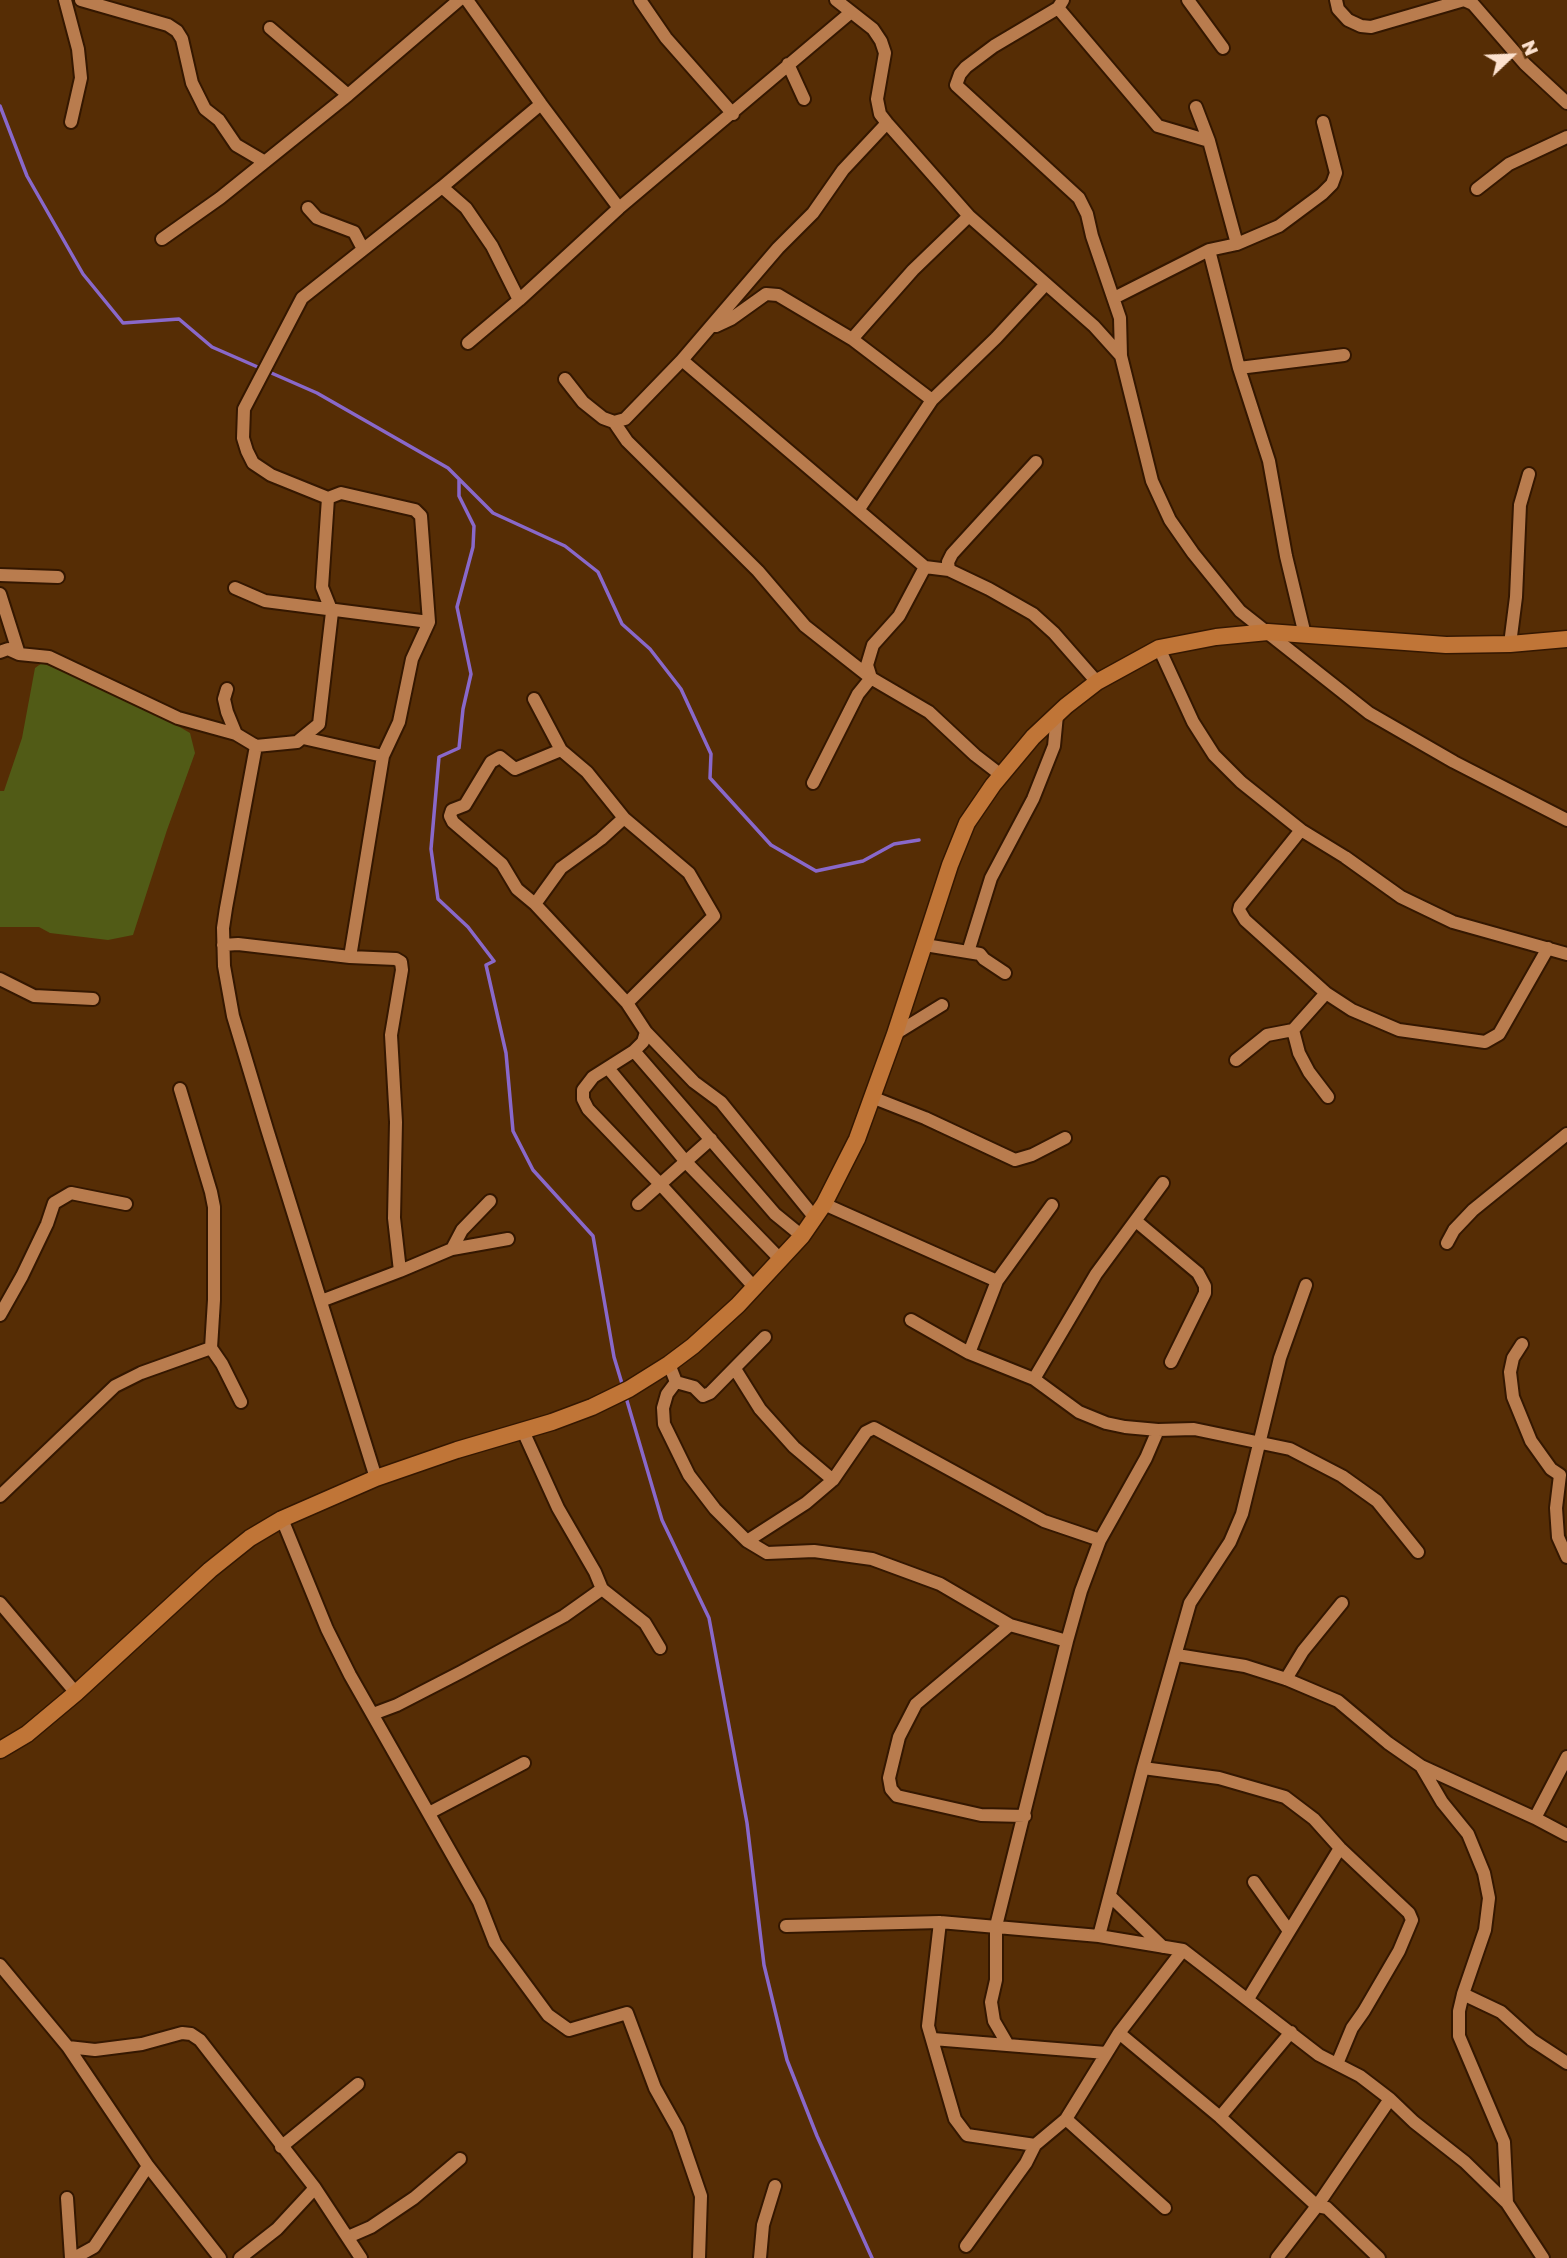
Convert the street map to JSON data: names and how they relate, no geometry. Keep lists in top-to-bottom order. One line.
{"north":"top right"}
